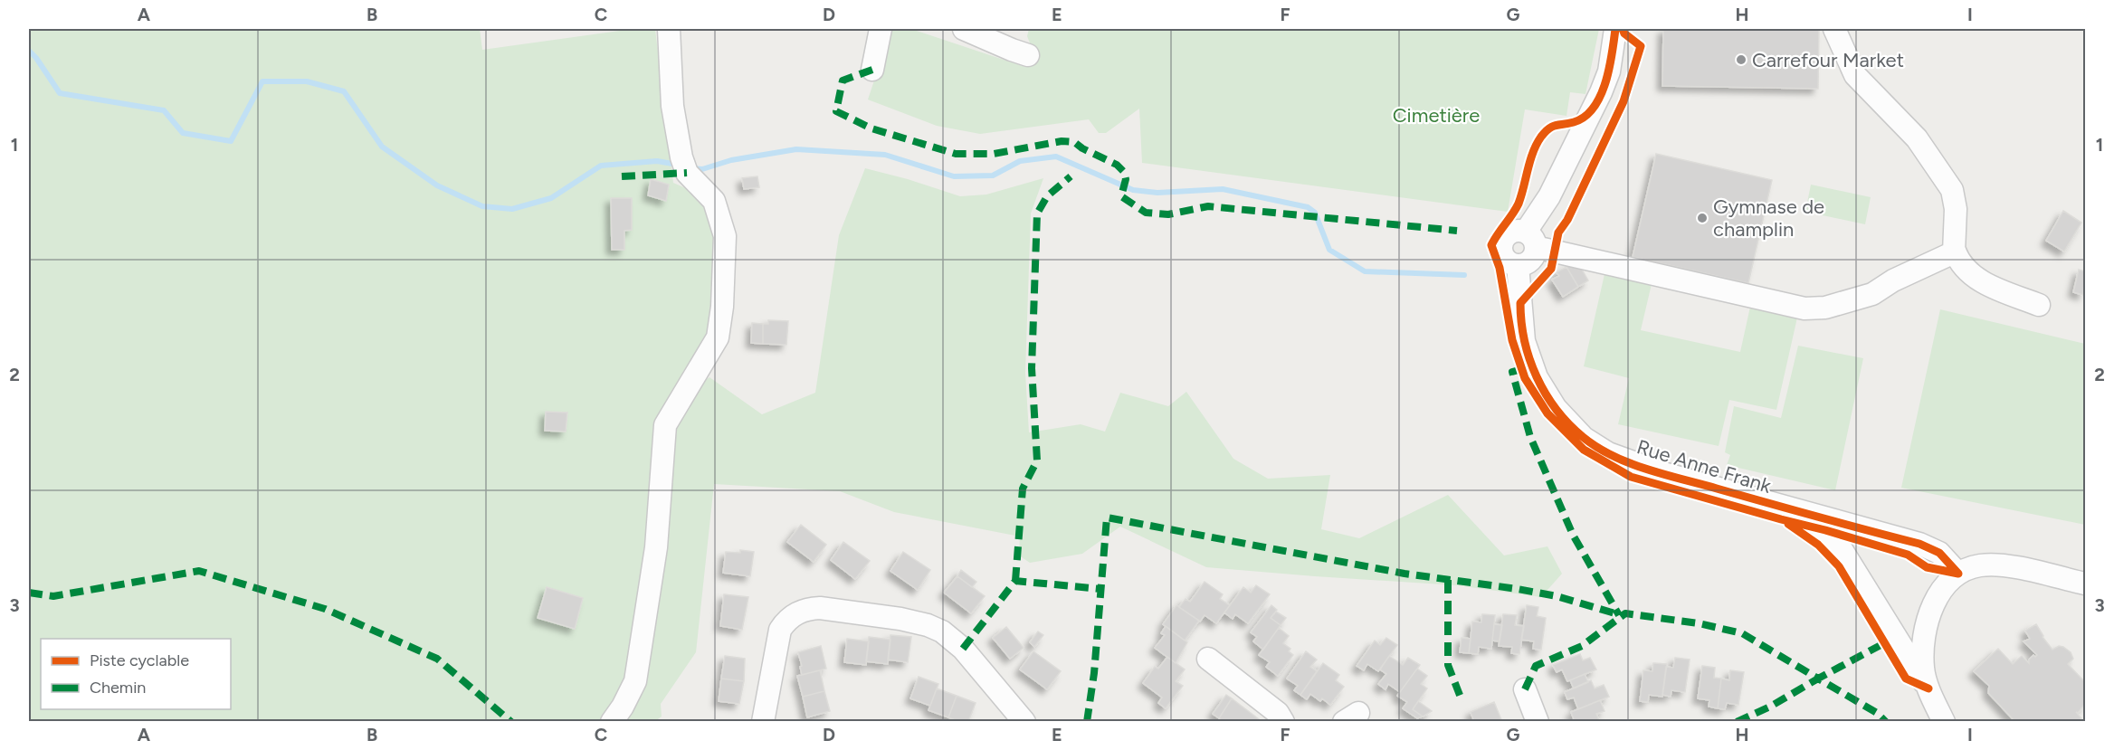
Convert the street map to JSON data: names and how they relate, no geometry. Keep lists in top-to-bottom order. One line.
{"streets":{"street":["Rue Anne Frank"]},"parks":["Cimetière"],"places":["Carrefour Market","Gymnase de champlin"],"legend":["Piste cyclable","Chemin"],"grid":{"columns":["A","B","C","D","E","F","G","H","I"],"rows":["1","2","3"]}}
